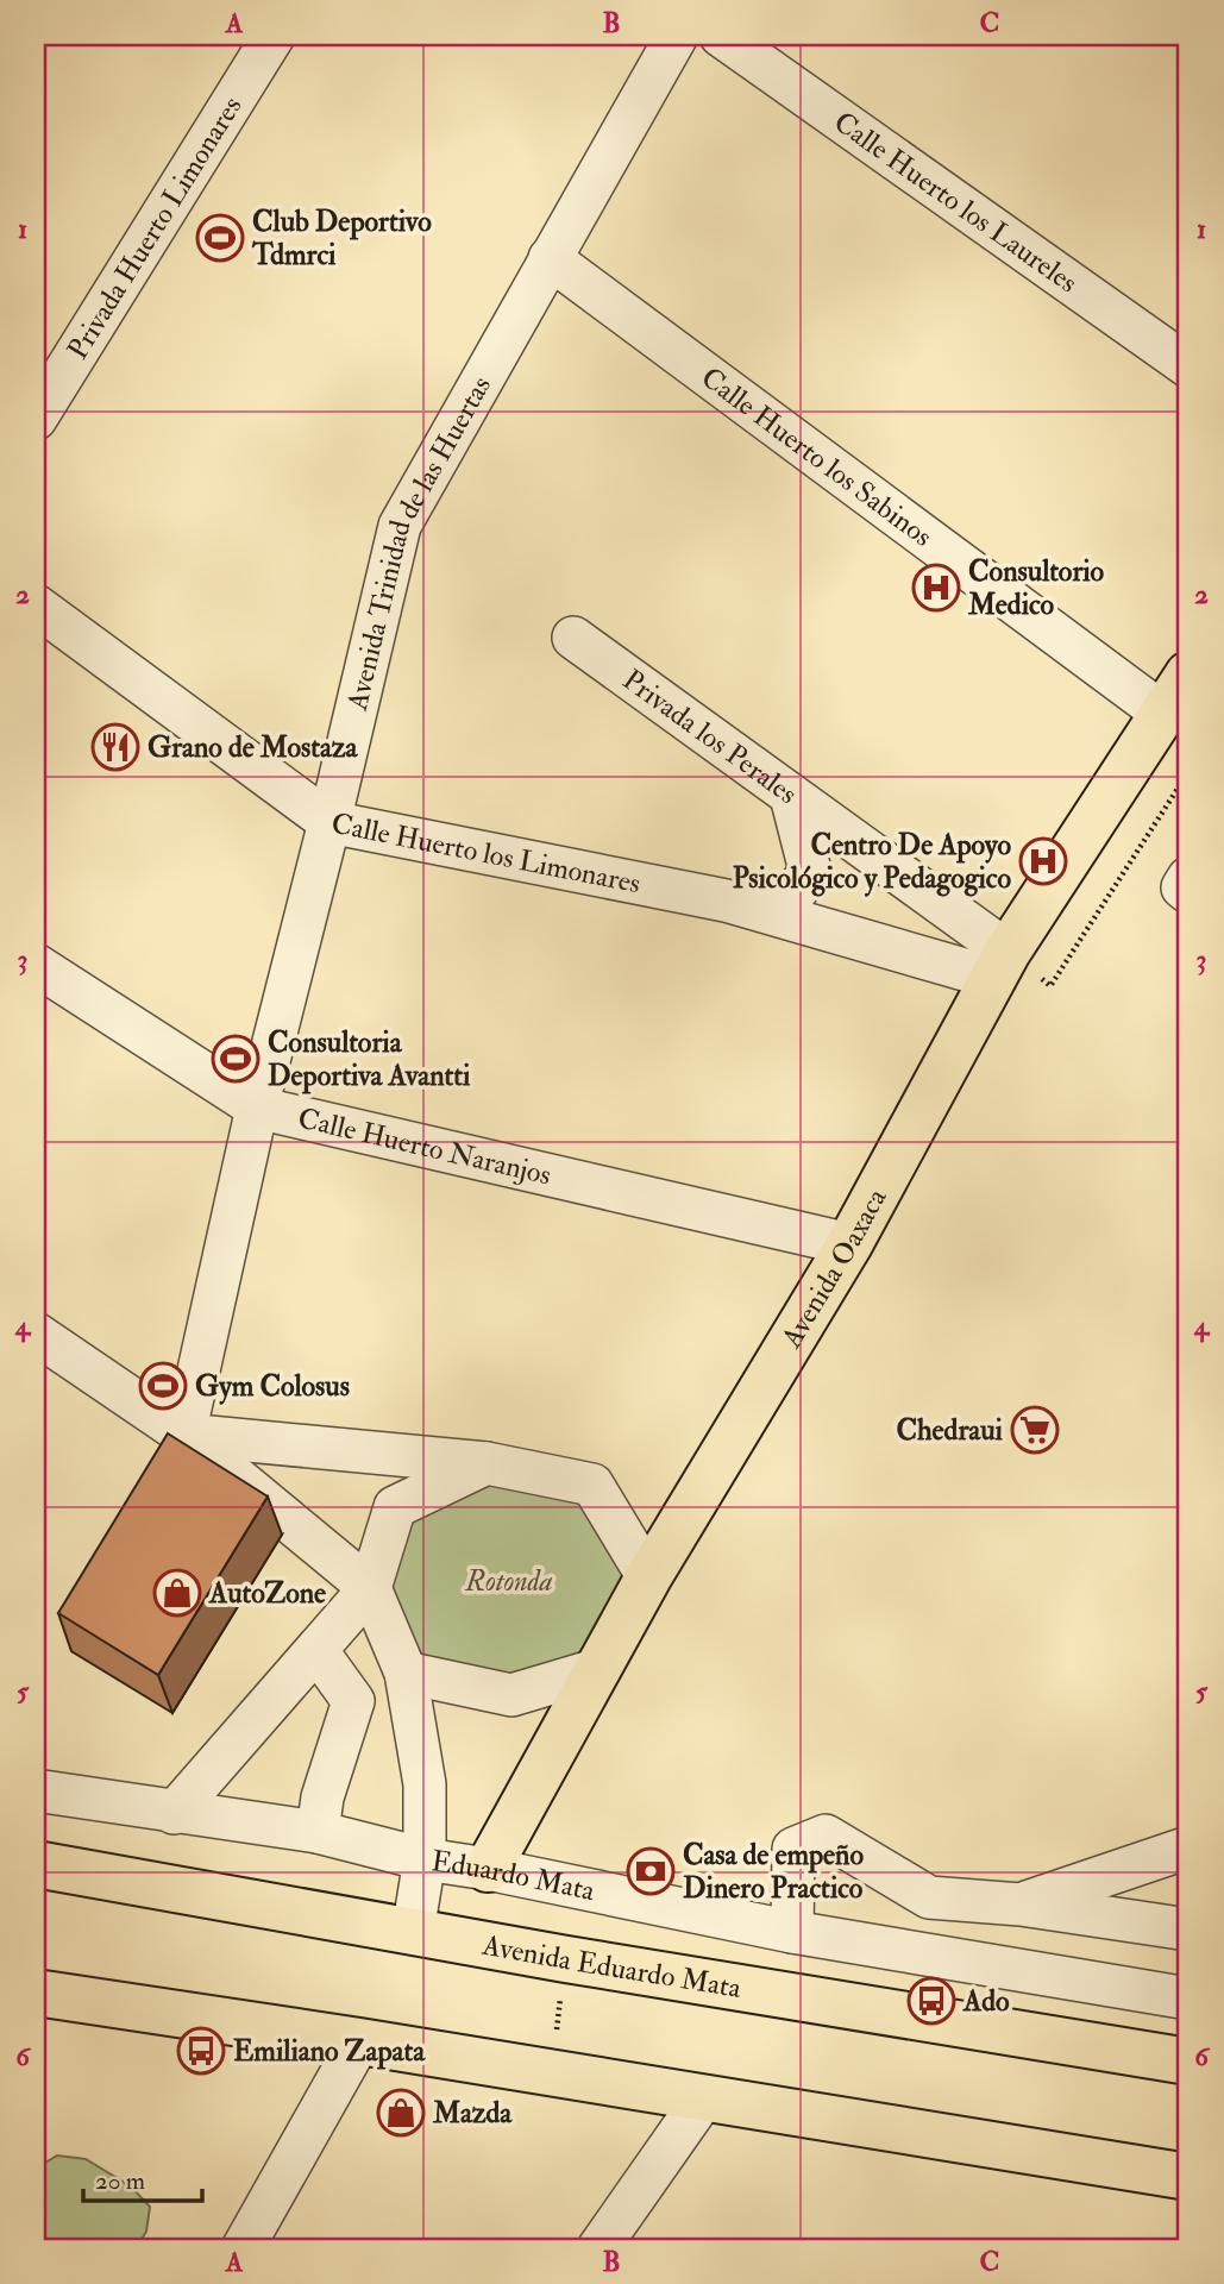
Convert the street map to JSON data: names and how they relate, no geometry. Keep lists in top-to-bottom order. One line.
{"streets":{"main road":["Avenida Oaxaca","Avenida Eduardo Mata"],"street":["Calle Huerto los Laureles","Privada Huerto Limonares","Calle Huerto los Sabinos","Avenida Trinidad de las Huertas","Privada los Perales","Calle Huerto los Limonares","Calle Huerto Naranjos","Eduardo Mata"]},"crossings":[["Calle Huerto los Sabinos","Avenida Trinidad de las Huertas"],["Calle Huerto los Sabinos","Avenida Oaxaca"],["Avenida Trinidad de las Huertas","Calle Huerto los Limonares"],["Avenida Trinidad de las Huertas","Calle Huerto Naranjos"],["Privada los Perales","Calle Huerto los Limonares"],["Privada los Perales","Avenida Oaxaca"],["Calle Huerto los Limonares","Avenida Oaxaca"],["Calle Huerto Naranjos","Avenida Oaxaca"],["Avenida Oaxaca","Eduardo Mata"]],"parks":["Rotonda"],"places":{"sports":["Club Deportivo Tdmrci","Consultoria Deportiva Avantti","Gym Colosus"],"hospital":["Consultorio Medico","Centro De Apoyo Psicológico y Pedagogico"],"restaurant":["Grano de Mostaza"],"supermarket":["Chedraui"],"shop":["AutoZone","Mazda"],"bank":["Casa de empeño Dinero Practico"],"bus stop":["Ado","Emiliano Zapata"]},"scale_bar":"20 m","grid":{"columns":["A","B","C"],"rows":["1","2","3","4","5","6"]}}
